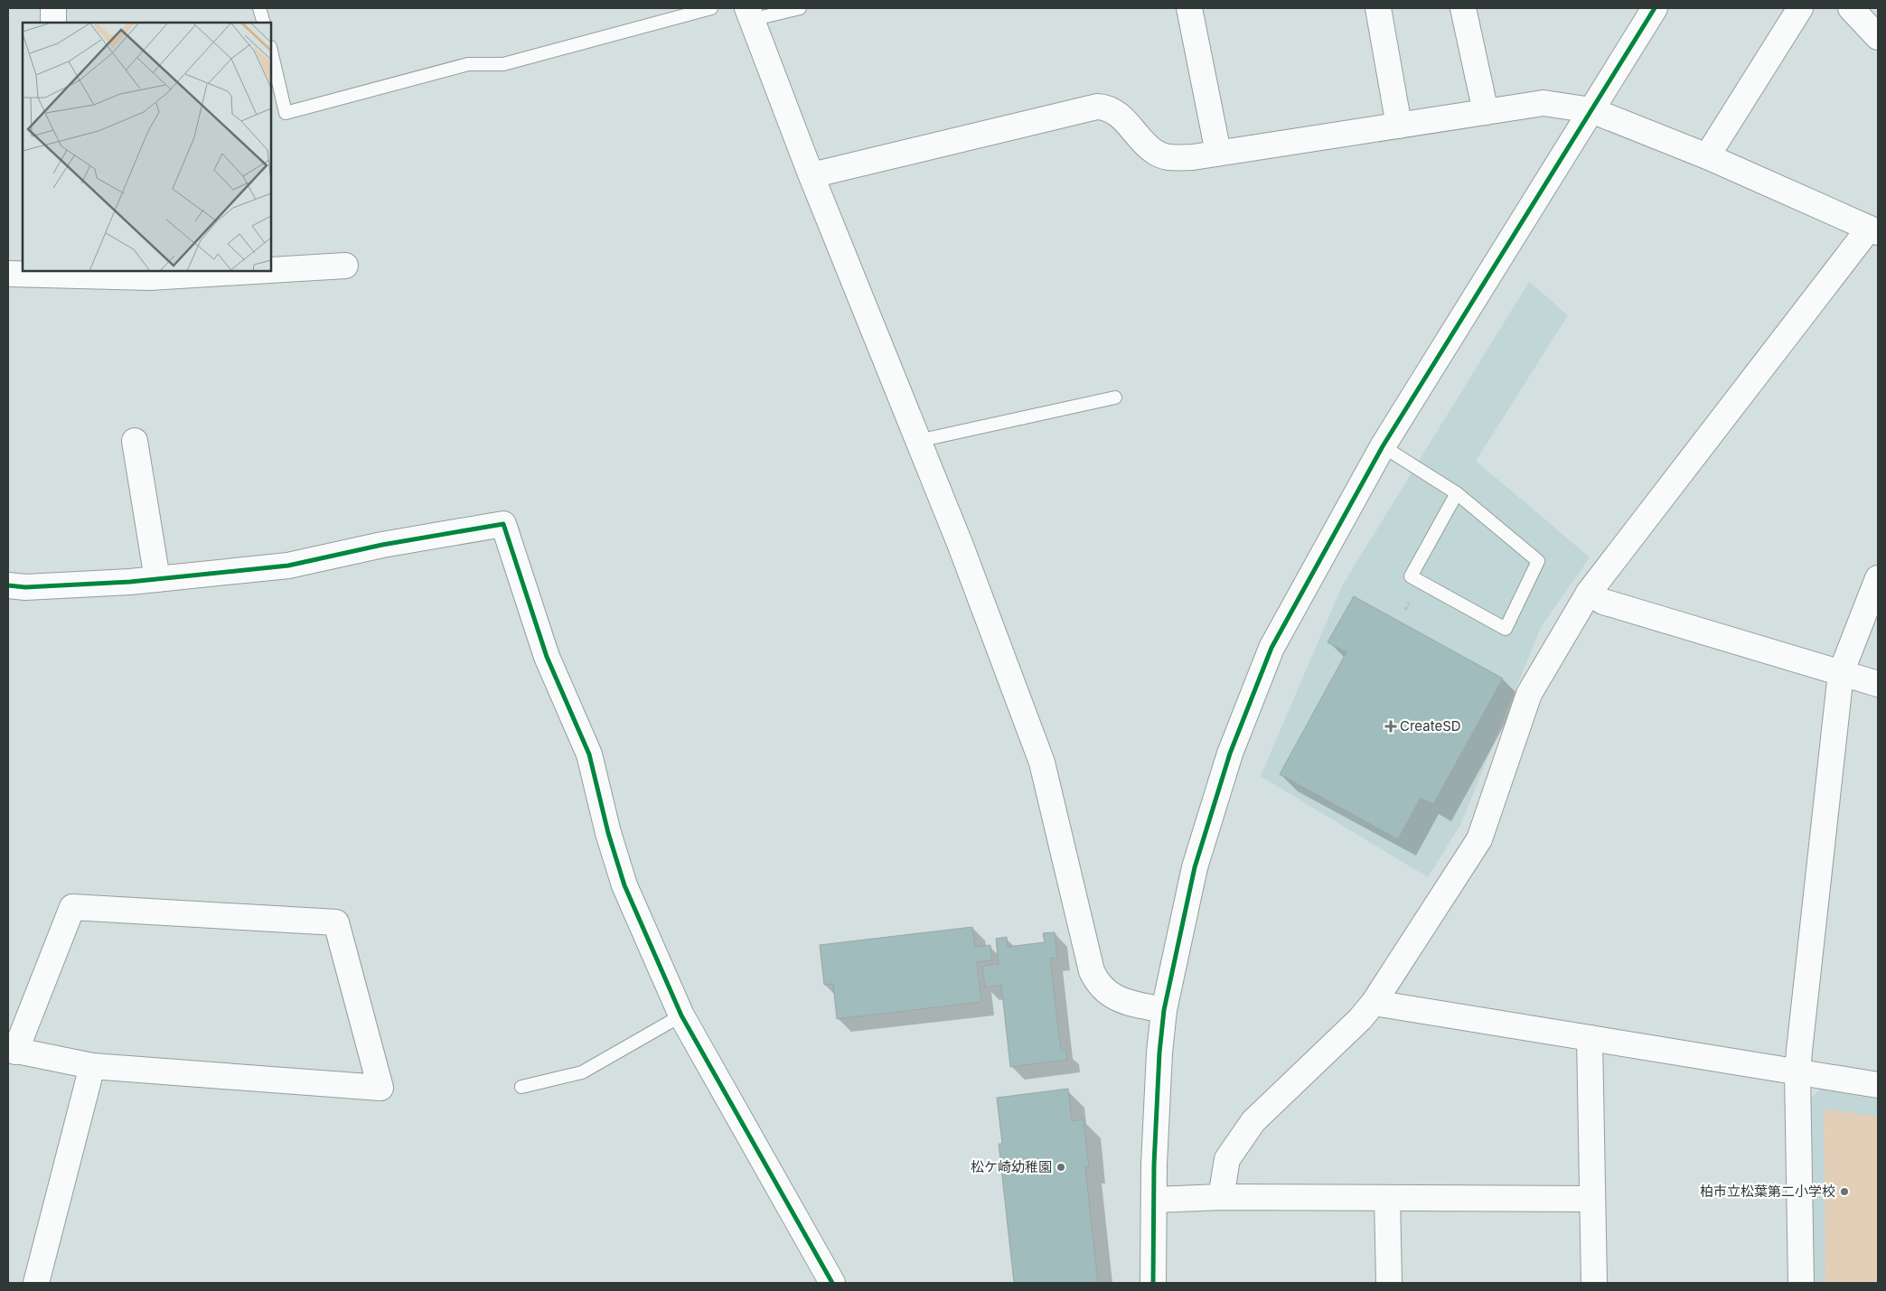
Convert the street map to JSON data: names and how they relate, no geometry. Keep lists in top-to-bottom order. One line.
{"places":{"health":["CreateSD"],"other":["松ケ崎幼稚園","柏市立松葉第二小学校"]}}
